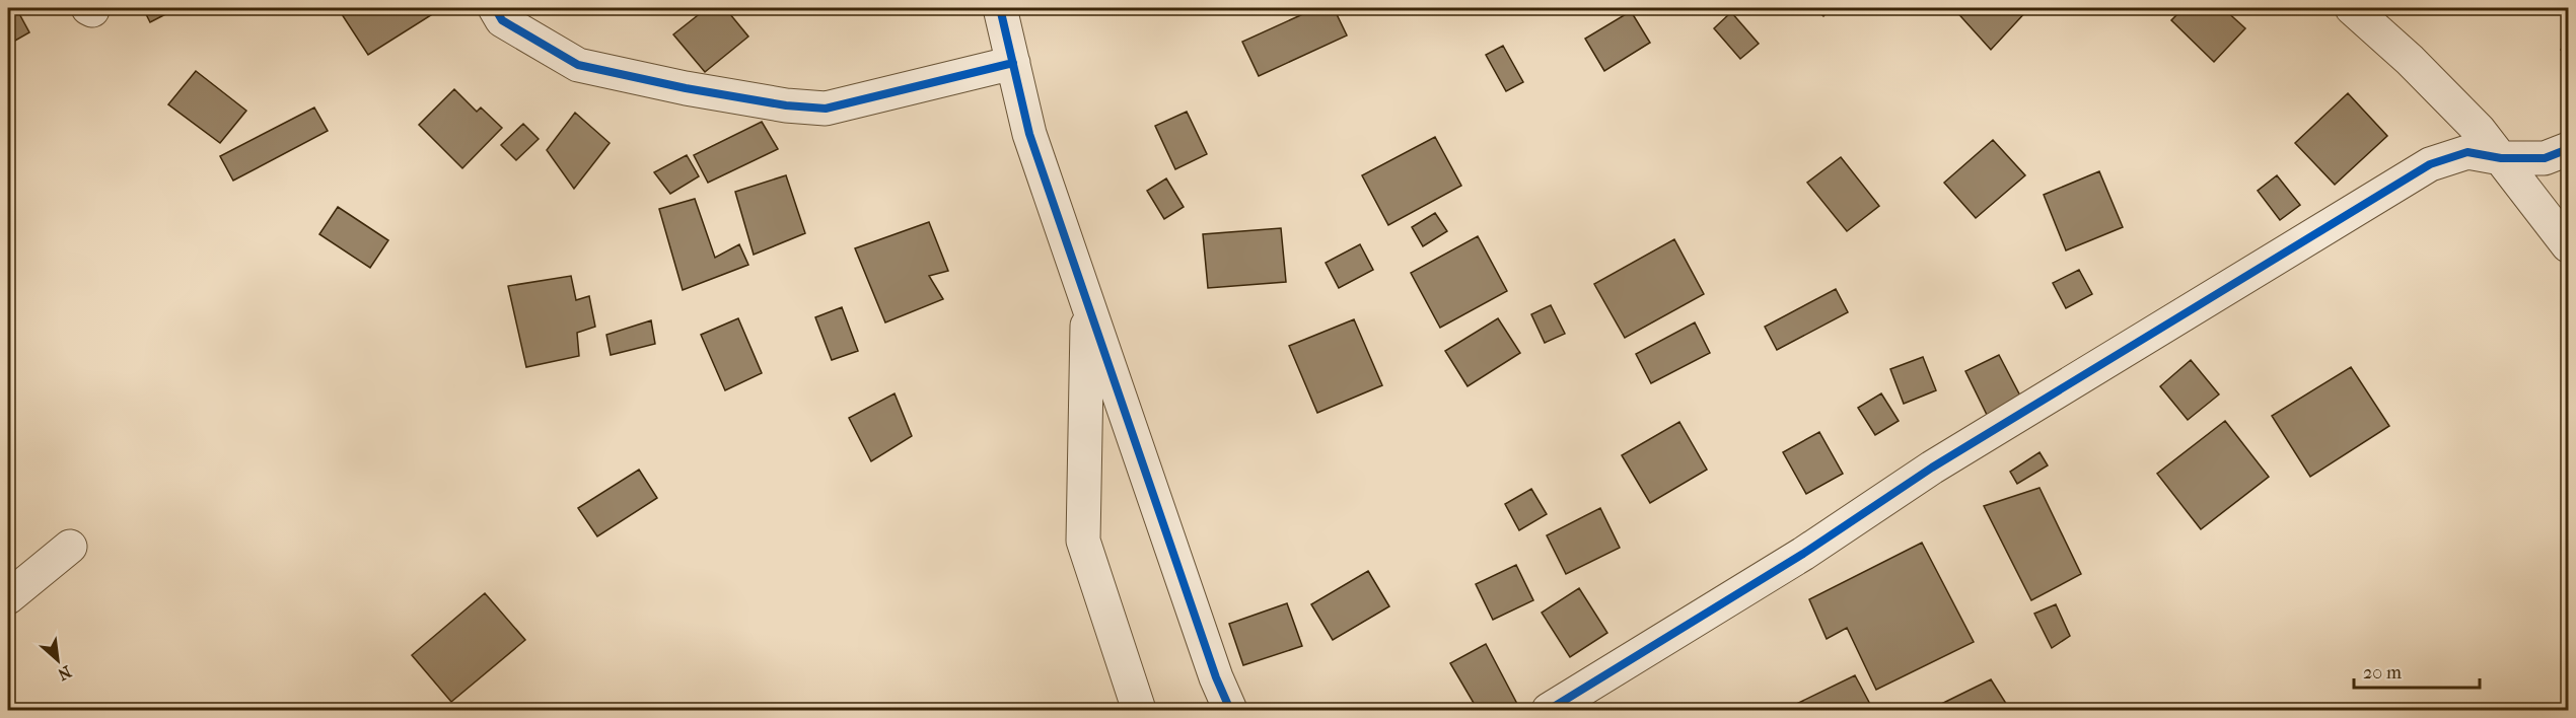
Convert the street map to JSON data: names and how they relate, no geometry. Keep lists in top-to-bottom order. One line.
{"scale_bar":"20 m","north":"bottom right"}
